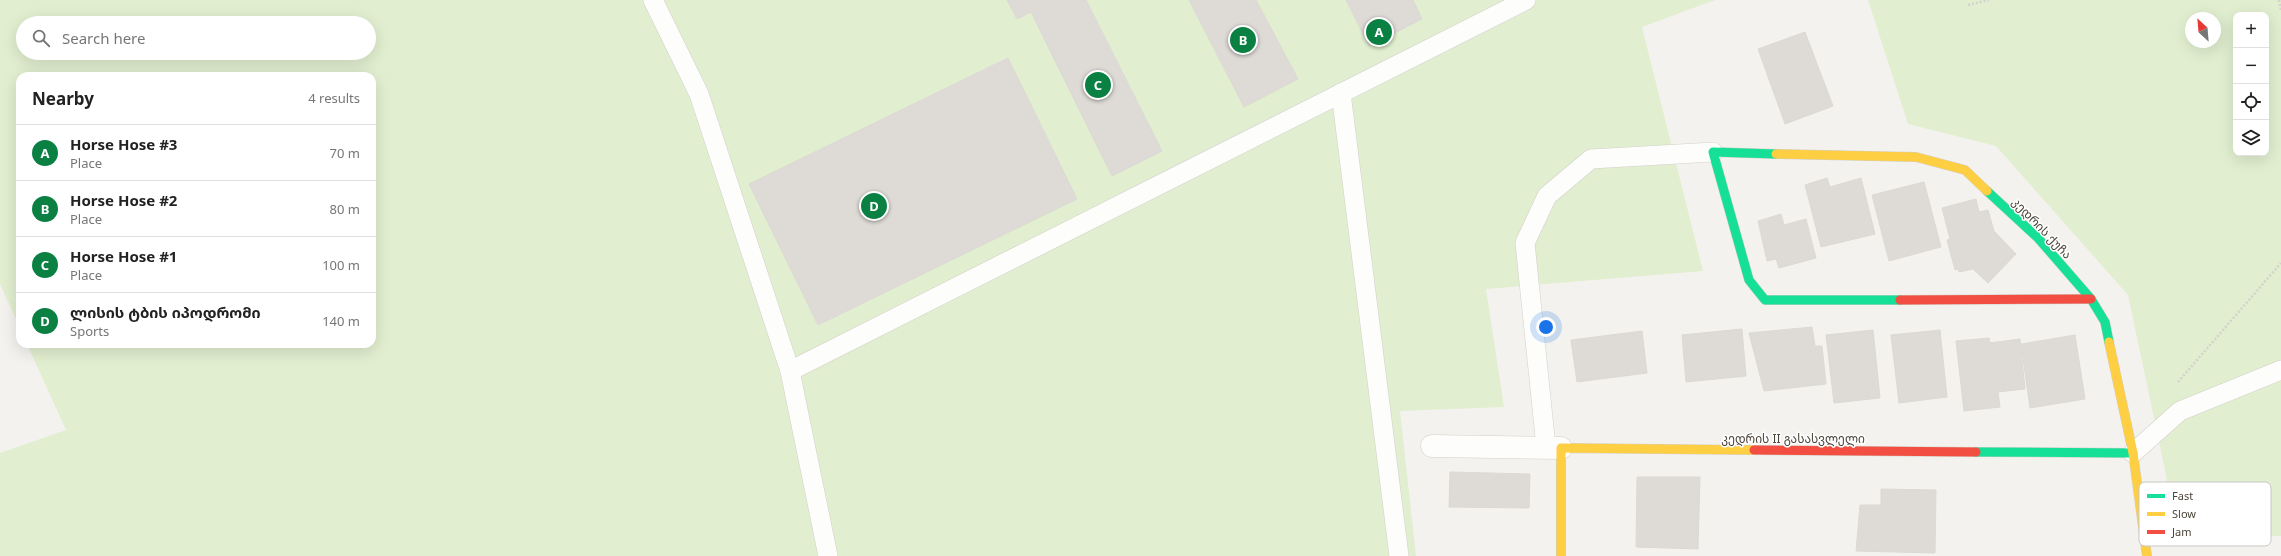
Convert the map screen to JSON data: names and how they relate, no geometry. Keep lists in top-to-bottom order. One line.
{"streets":{"street":["კედრის ქუჩა","კედრის II გასასვლელი"]},"crossings":[["კედრის ქუჩა","კედრის II გასასვლელი"]],"legend":["Fast","Slow","Jam"],"north":"top left","page":{"map_buttons":["+","−"],"search":"Search here","pins":["A","B","C","D"],"heading":["Nearby","4 results"],"list":[{"mark":"A","name":"Horse Hose #3","note":"Place","value":"70 m"},{"mark":"B","name":"Horse Hose #2","note":"Place","value":"80 m"},{"mark":"C","name":"Horse Hose #1","note":"Place","value":"100 m"},{"mark":"D","name":"ლისის ტბის იპოდრომი","note":"Sports","value":"140 m"}]}}
